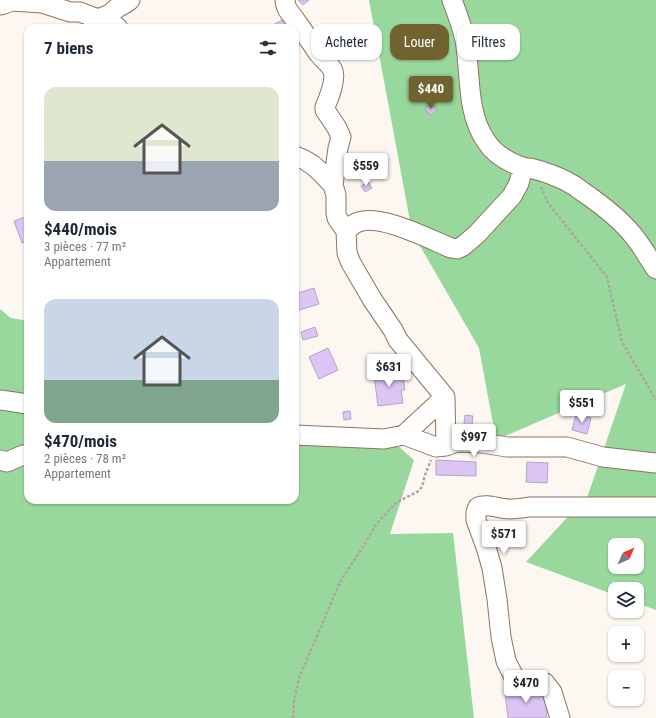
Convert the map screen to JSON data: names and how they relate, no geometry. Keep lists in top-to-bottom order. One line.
{"north":"top right","page":{"chip":["Acheter","Louer","Filtres"],"heading":"7 biens","list":[{"name":"$440/mois","note":"3 pièces · 77 m² · Appartement"},{"name":"$470/mois","note":"2 pièces · 78 m² · Appartement"}],"price":["$440","$559","$631","$551","$997","$571","$470"],"map_buttons":["+","−"]}}
